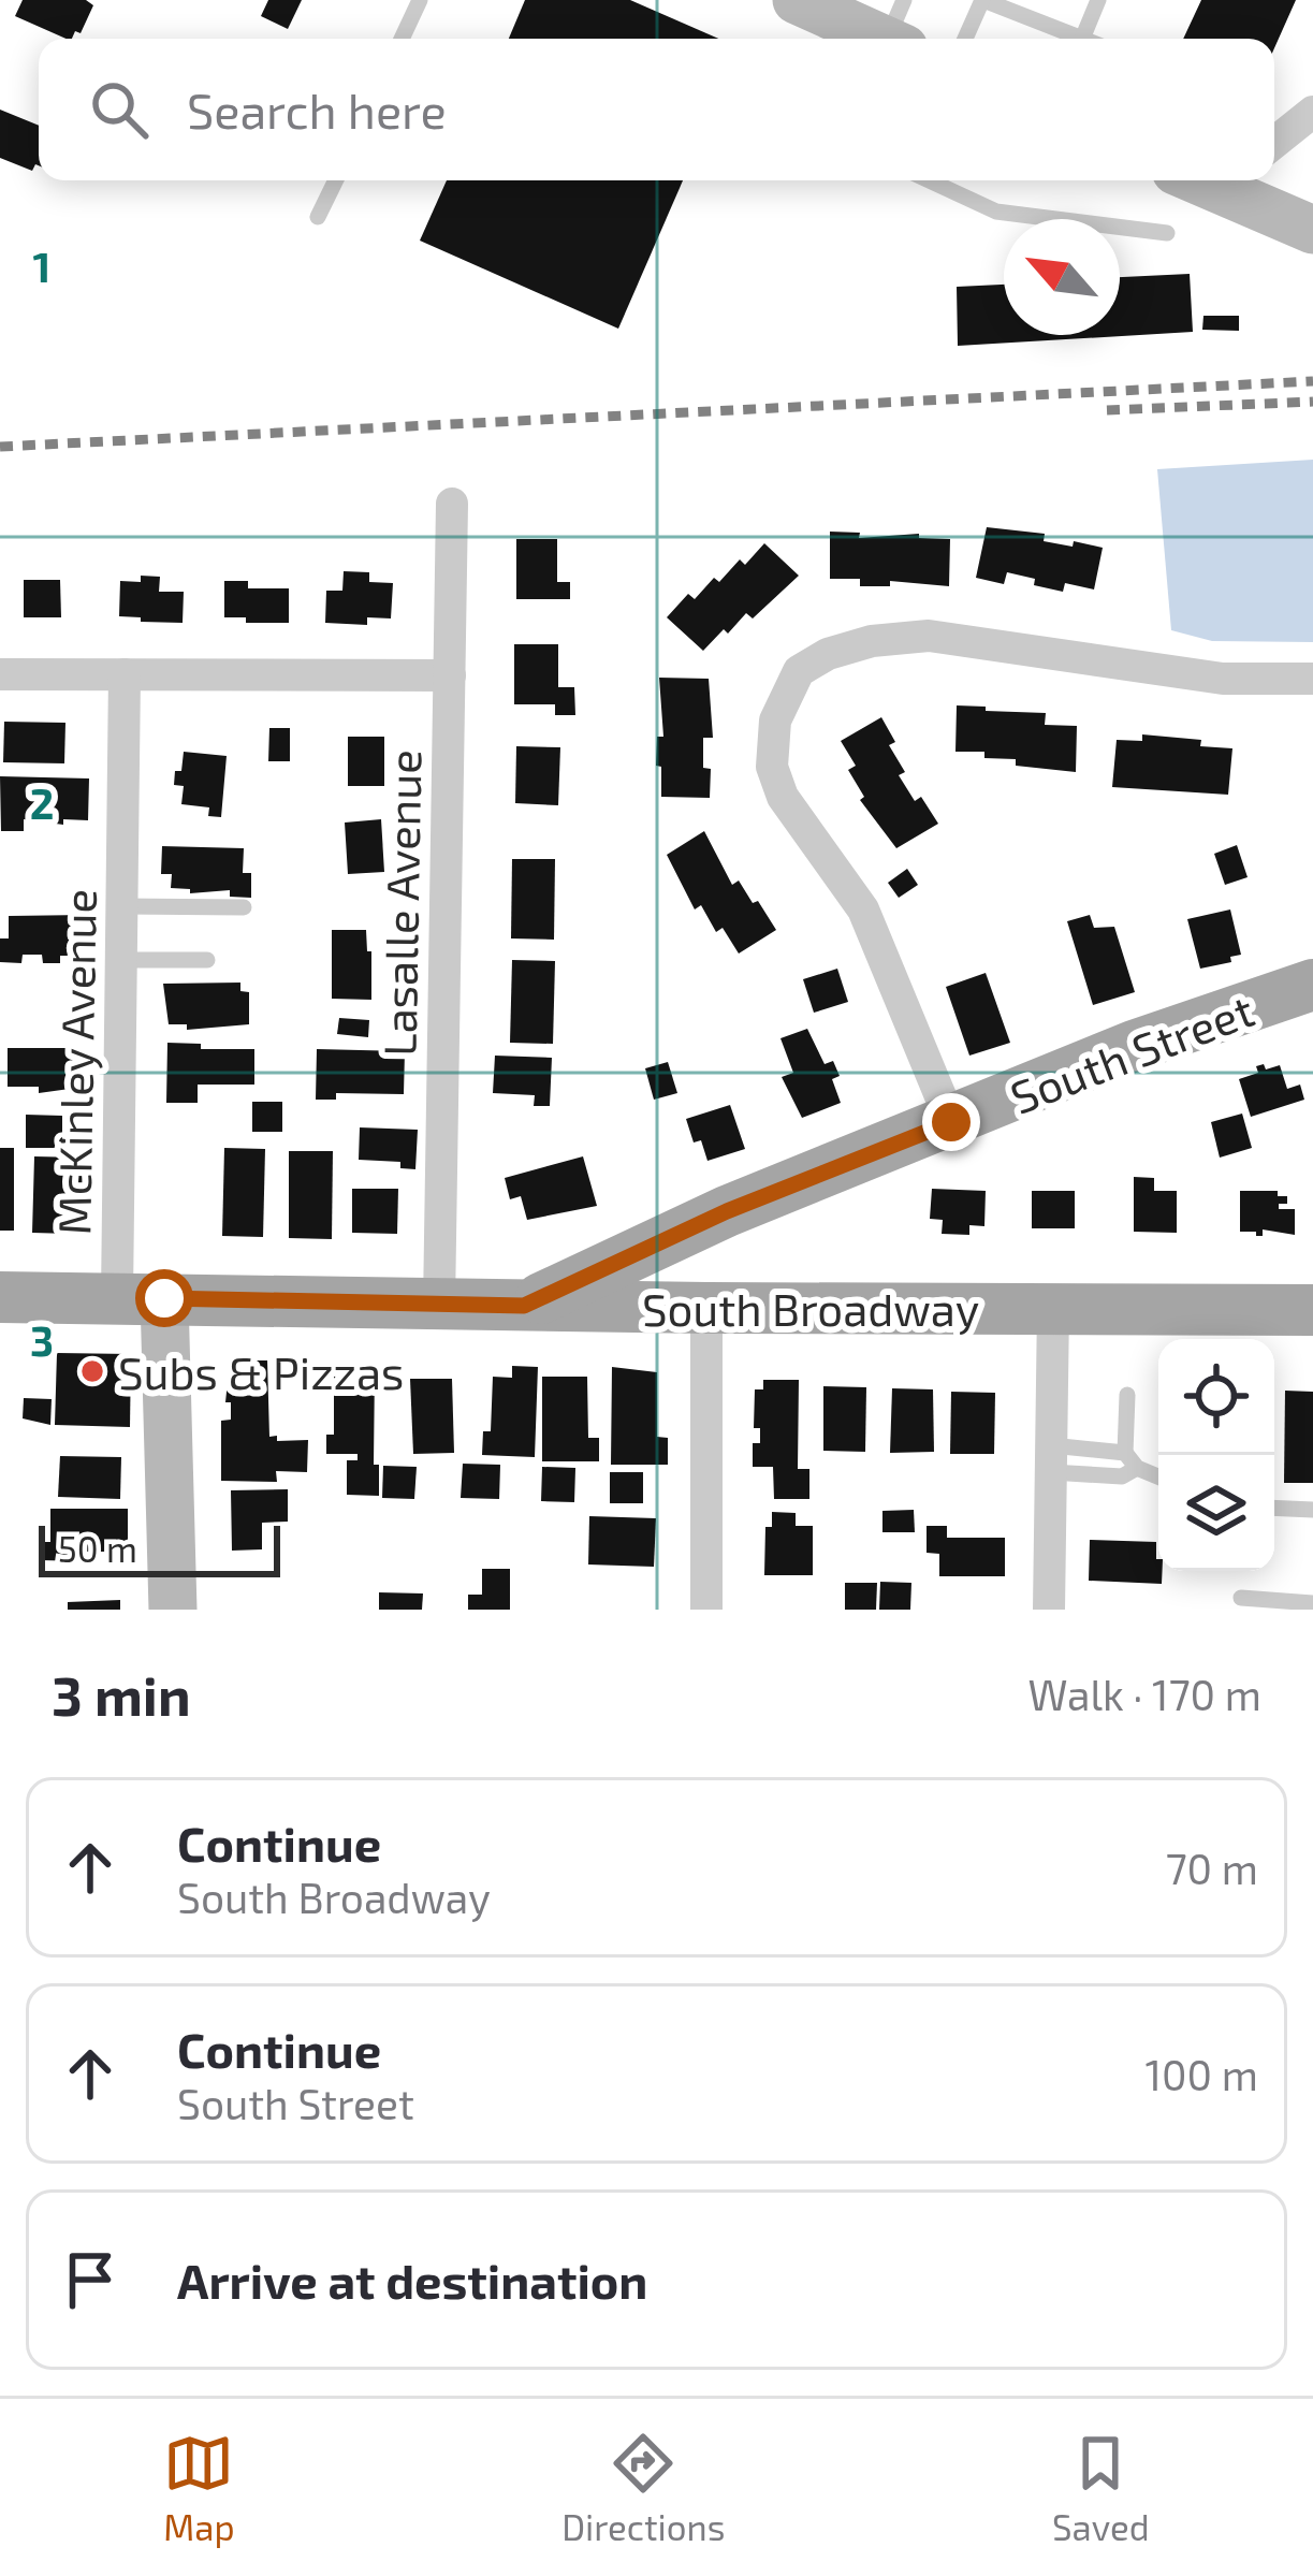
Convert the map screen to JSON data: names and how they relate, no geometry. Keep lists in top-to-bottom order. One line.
{"streets":{"main road":["South Street","South Broadway"],"street":["Lasalle Avenue","McKinley Avenue"]},"crossings":[["Lasalle Avenue","South Broadway"],["South Street","South Broadway"],["McKinley Avenue","South Broadway"]],"places":["Subs & Pizzas"],"scale_bar":"50 m","north":"top left","page":{"search":"Search here","scale":"50 m","heading":["3 min","Walk · 170 m"],"list":[["Continue","South Broadway","70 m"],["Continue","South Street","100 m"],"Arrive at destination"],"nav":["Map","Directions","Saved"]},"grid":{"rows":["1","2","3"]}}
